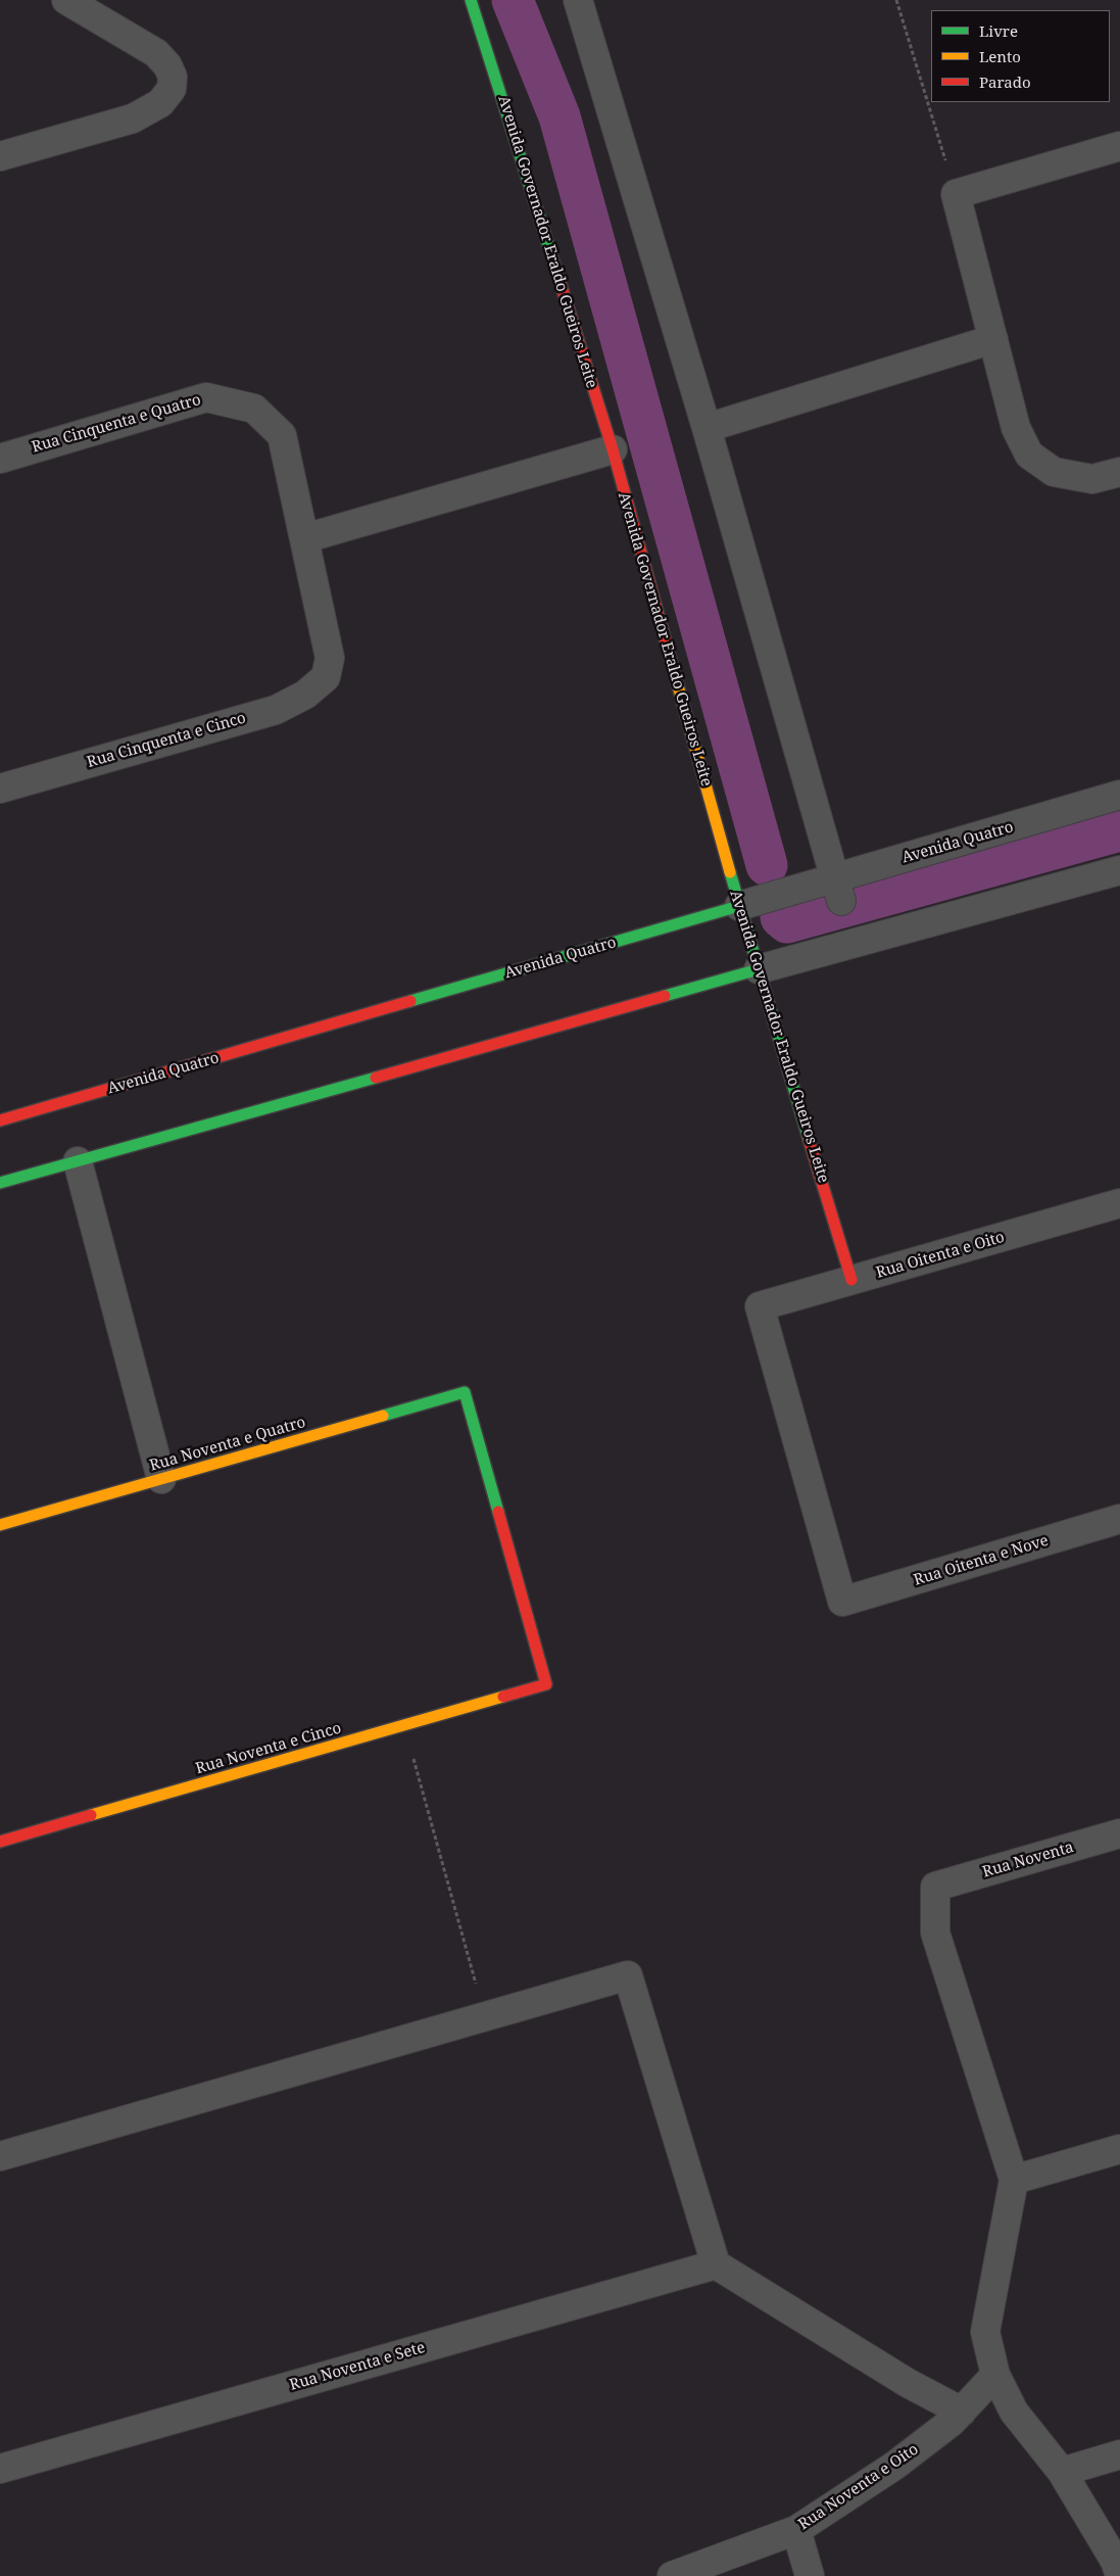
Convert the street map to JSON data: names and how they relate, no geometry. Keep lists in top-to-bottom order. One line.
{"streets":{"street":["Avenida Governador Eraldo Gueiros Leite","Rua Cinquenta e Quatro","Rua Cinquenta e Cinco","Avenida Quatro","Rua Oitenta e Oito","Rua Noventa e Quatro","Rua Oitenta e Nove","Rua Noventa e Cinco","Rua Noventa","Rua Noventa e Sete","Rua Noventa e Oito"]},"crossings":[["Avenida Governador Eraldo Gueiros Leite","Avenida Quatro"],["Avenida Governador Eraldo Gueiros Leite","Rua Oitenta e Oito"],["Rua Cinquenta e Quatro","Rua Cinquenta e Cinco"],["Rua Oitenta e Oito","Rua Oitenta e Nove"],["Rua Noventa e Quatro","Rua Noventa e Cinco"]],"legend":["Livre","Lento","Parado"]}
